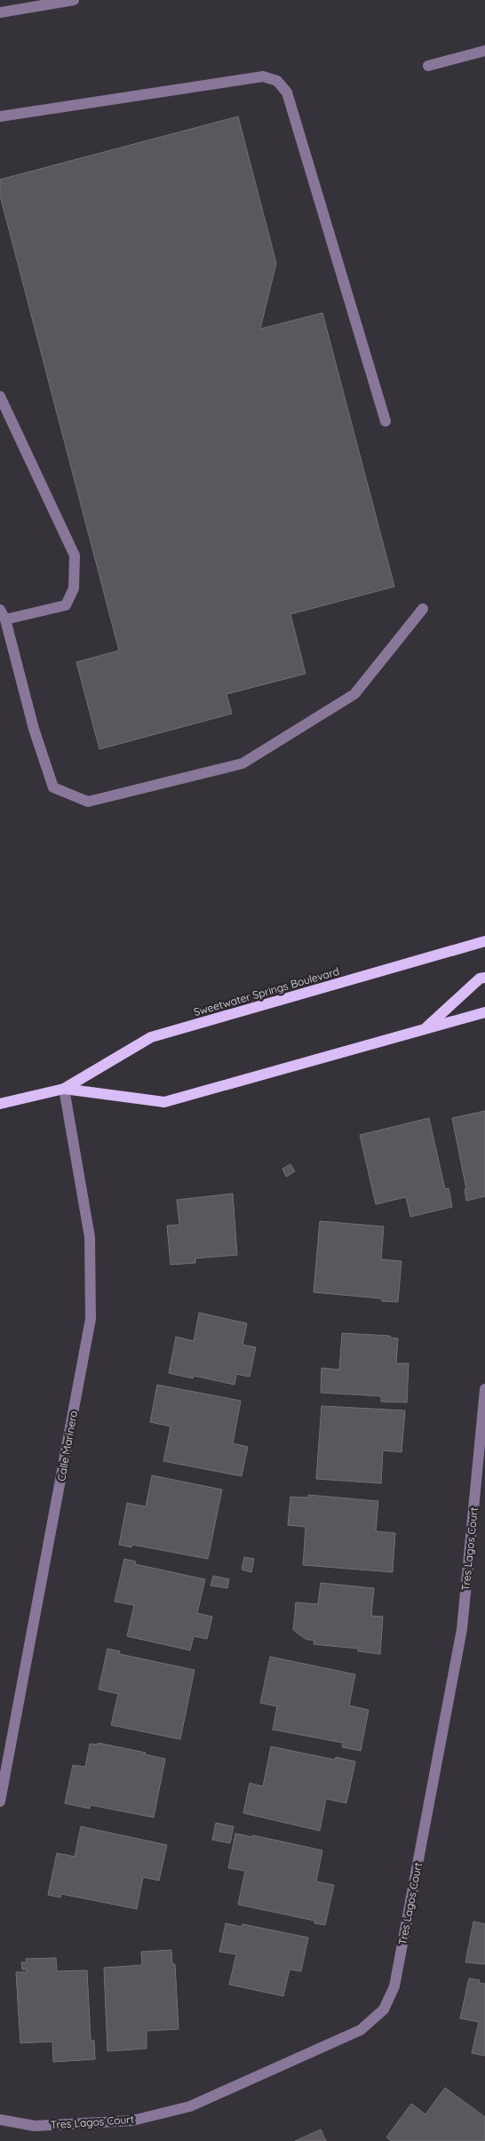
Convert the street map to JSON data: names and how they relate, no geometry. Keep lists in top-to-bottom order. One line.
{"streets":{"main road":["Sweetwater Springs Boulevard"],"street":["Calle Marinero","Tres Lagos Court"]},"crossings":[["Sweetwater Springs Boulevard","Calle Marinero"]]}
